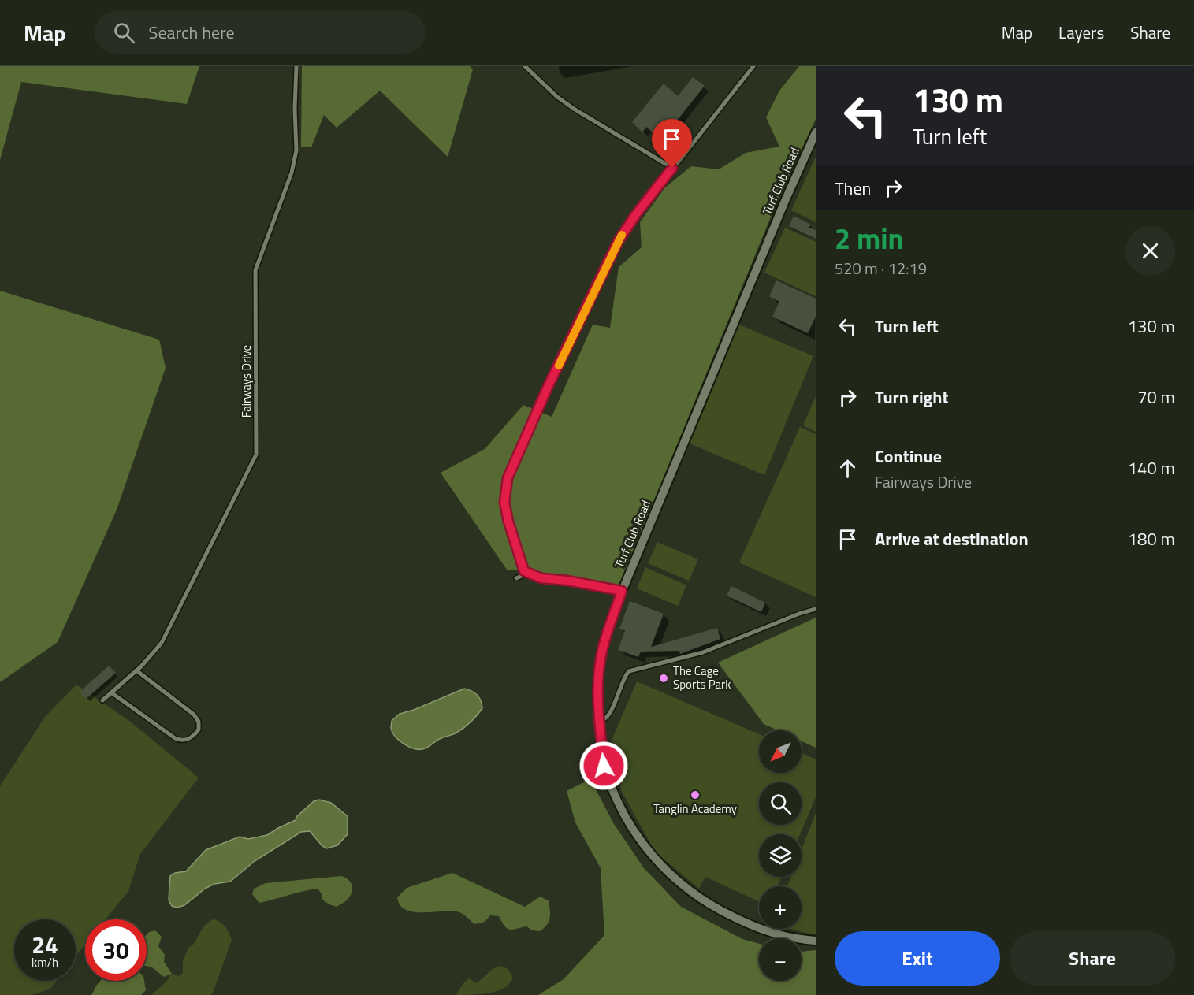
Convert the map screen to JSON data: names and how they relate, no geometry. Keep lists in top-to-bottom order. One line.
{"streets":{"street":["Turf Club Road"],"lane":["Fairways Drive"]},"places":["The Cage Sports Park","Tanglin Academy"],"north":"bottom left","page":{"header":"Map","search":"Search here","nav":["Map","Layers","Share"],"turn":["130 m","Turn left"],"then":"Then","heading":["2 min","520 m · 12:19"],"list":[{"name":"Turn left","value":"130 m"},{"name":"Turn right","value":"70 m"},{"name":"Continue","note":"Fairways Drive","value":"140 m"},{"name":"Arrive at destination","value":"180 m"}],"map_buttons":["+","−"],"speed":"24 km/h","limit":"30","buttons":["Exit","Share"]}}
